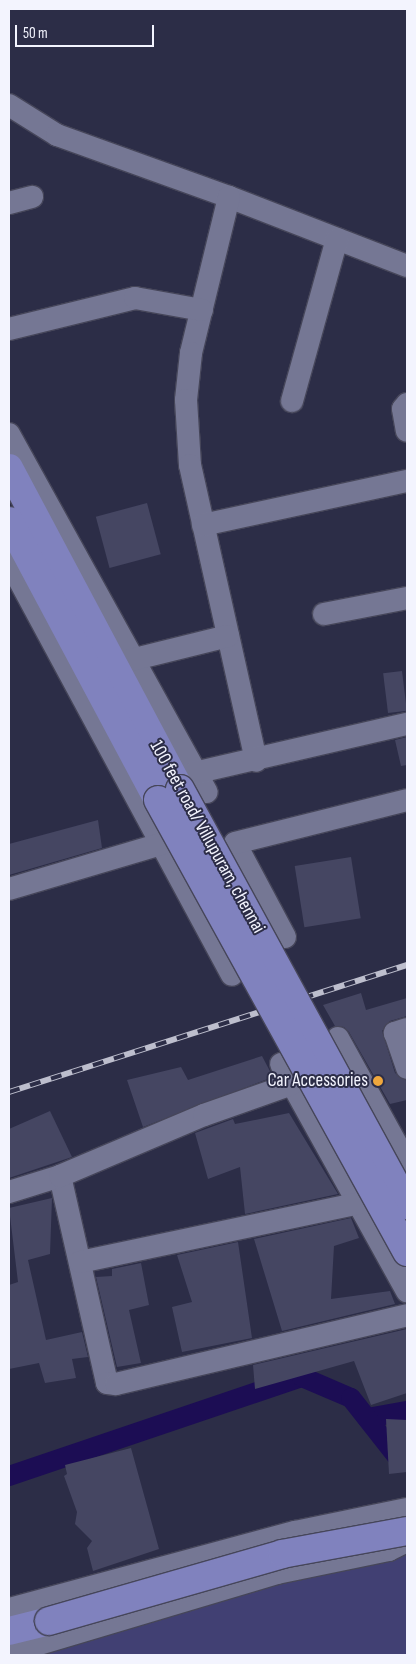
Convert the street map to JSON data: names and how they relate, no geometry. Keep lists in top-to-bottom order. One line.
{"streets":{"highway":["100 feet road/ Villupuram, chennai"]},"places":["Car Accessories"],"scale_bar":"50 m"}
